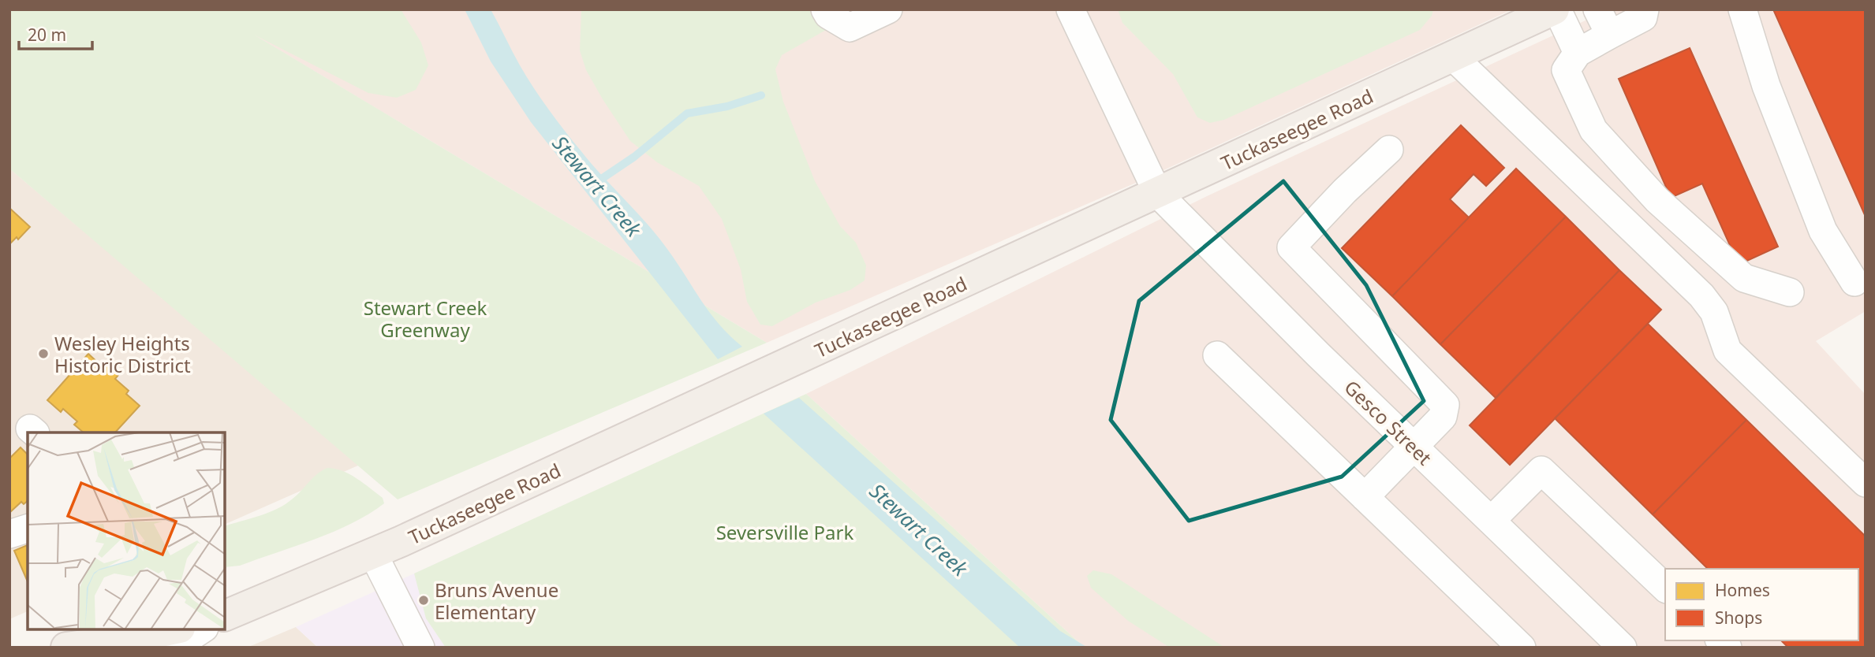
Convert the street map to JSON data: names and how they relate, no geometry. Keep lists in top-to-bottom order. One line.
{"streets":{"main road":["Tuckaseegee Road"],"street":["Gesco Street"]},"crossings":[["Tuckaseegee Road","Gesco Street"]],"water":["Stewart Creek"],"parks":["Stewart Creek Greenway","Seversville Park"],"places":["Wesley Heights Historic District","Bruns Avenue Elementary"],"legend":["Homes","Shops"],"scale_bar":"20 m"}
